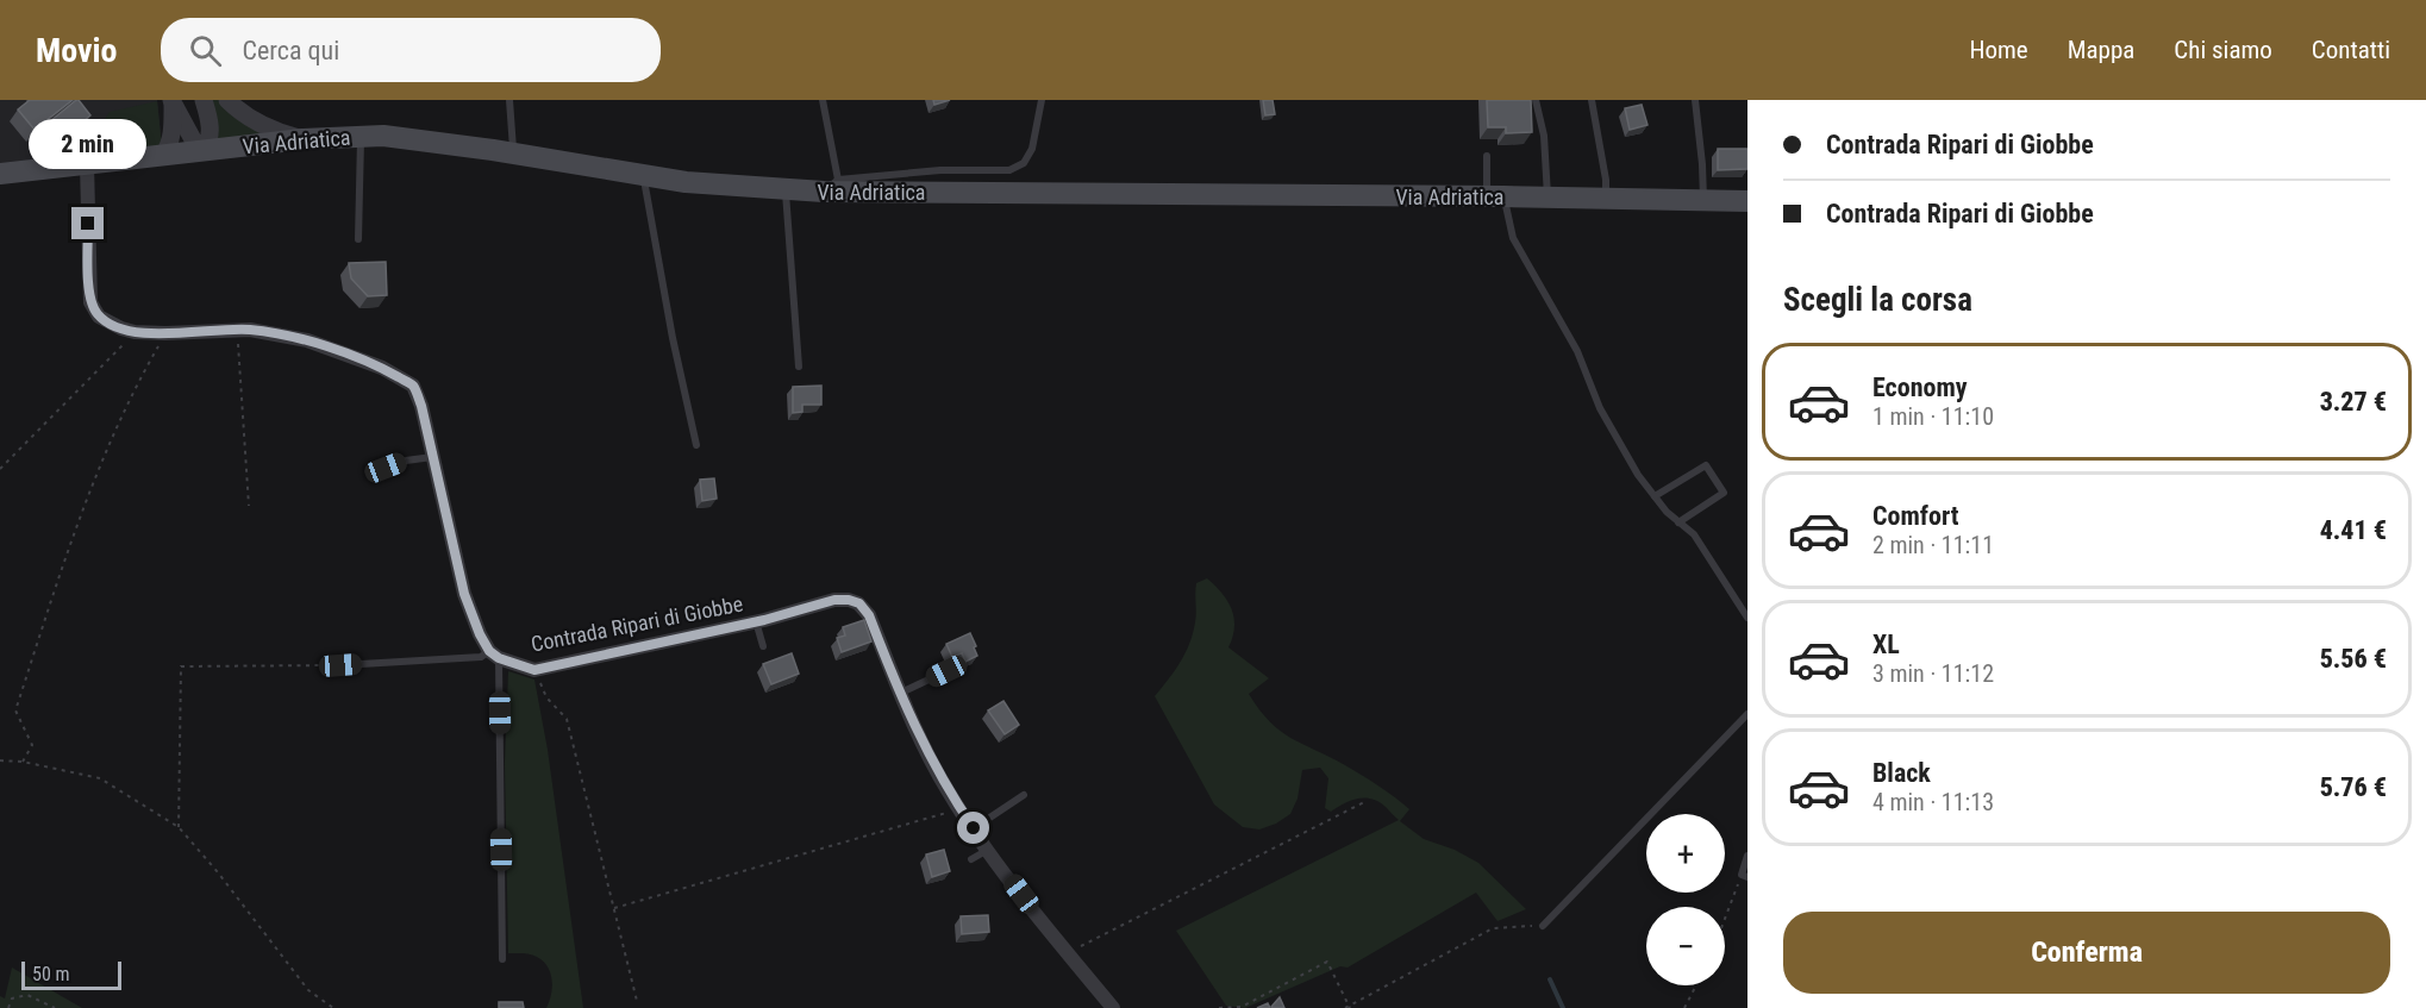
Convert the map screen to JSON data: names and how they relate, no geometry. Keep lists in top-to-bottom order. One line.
{"streets":{"main road":["Via Adriatica"],"street":["Contrada Ripari di Giobbe"]},"scale_bar":"50 m","page":{"header":"Movio","search":"Cerca qui","nav":["Home","Mappa","Chi siamo","Contatti"],"banner":["Contrada Ripari di Giobbe","Contrada Ripari di Giobbe"],"bubble":"2 min","heading":"Scegli la corsa","list":[{"name":"Economy","note":"1 min · 11:10","value":"3.27 €"},{"name":"Comfort","note":"2 min · 11:11","value":"4.41 €"},{"name":"XL","note":"3 min · 11:12","value":"5.56 €"},{"name":"Black","note":"4 min · 11:13","value":"5.76 €"}],"map_buttons":["+","−"],"buttons":"Conferma","scale":"50 m"}}
